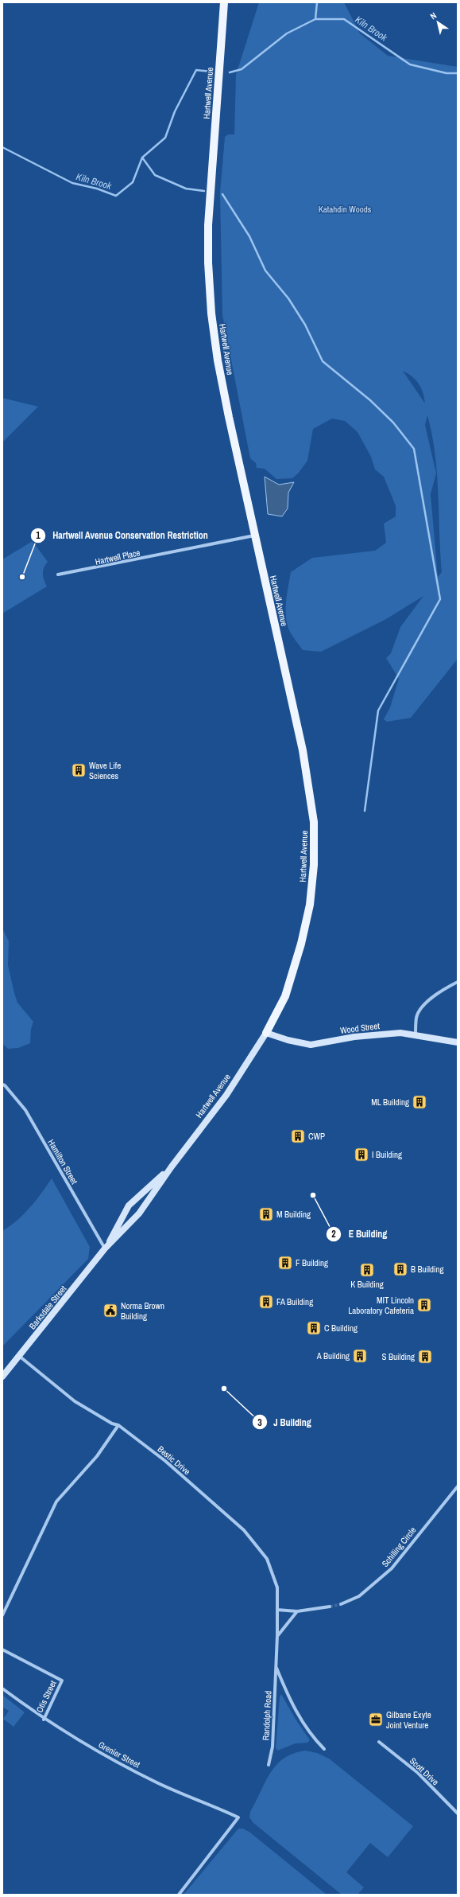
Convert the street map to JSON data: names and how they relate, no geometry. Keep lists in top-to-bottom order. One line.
{"streets":{"main road":["Hartwell Avenue"],"street":["Hartwell Place","Wood Street","Hamilton Street","Barksdale Street","Bestic Drive","Schilling Circle","Otis Street","Randolph Road","Grenier Street","Scott Drive"]},"crossings":[["Hartwell Avenue","Hartwell Place"],["Hartwell Avenue","Wood Street"],["Hartwell Avenue","Barksdale Street"],["Hamilton Street","Barksdale Street"],["Barksdale Street","Bestic Drive"],["Bestic Drive","Randolph Road"],["Otis Street","Grenier Street"]],"water":["Kiln Brook"],"parks":["Katahdin Woods"],"places":{"other":["Hartwell Avenue Conservation Restriction","E Building","J Building"],"building":["Wave Life Sciences","ML Building","CWP","I Building","M Building","F Building","B Building","K Building","FA Building","MIT Lincoln Laboratory Cafeteria","C Building","A Building","S Building"],"public building":["Norma Brown Building"],"office":["Gilbane Exyte Joint Venture"]},"north":"top left"}
